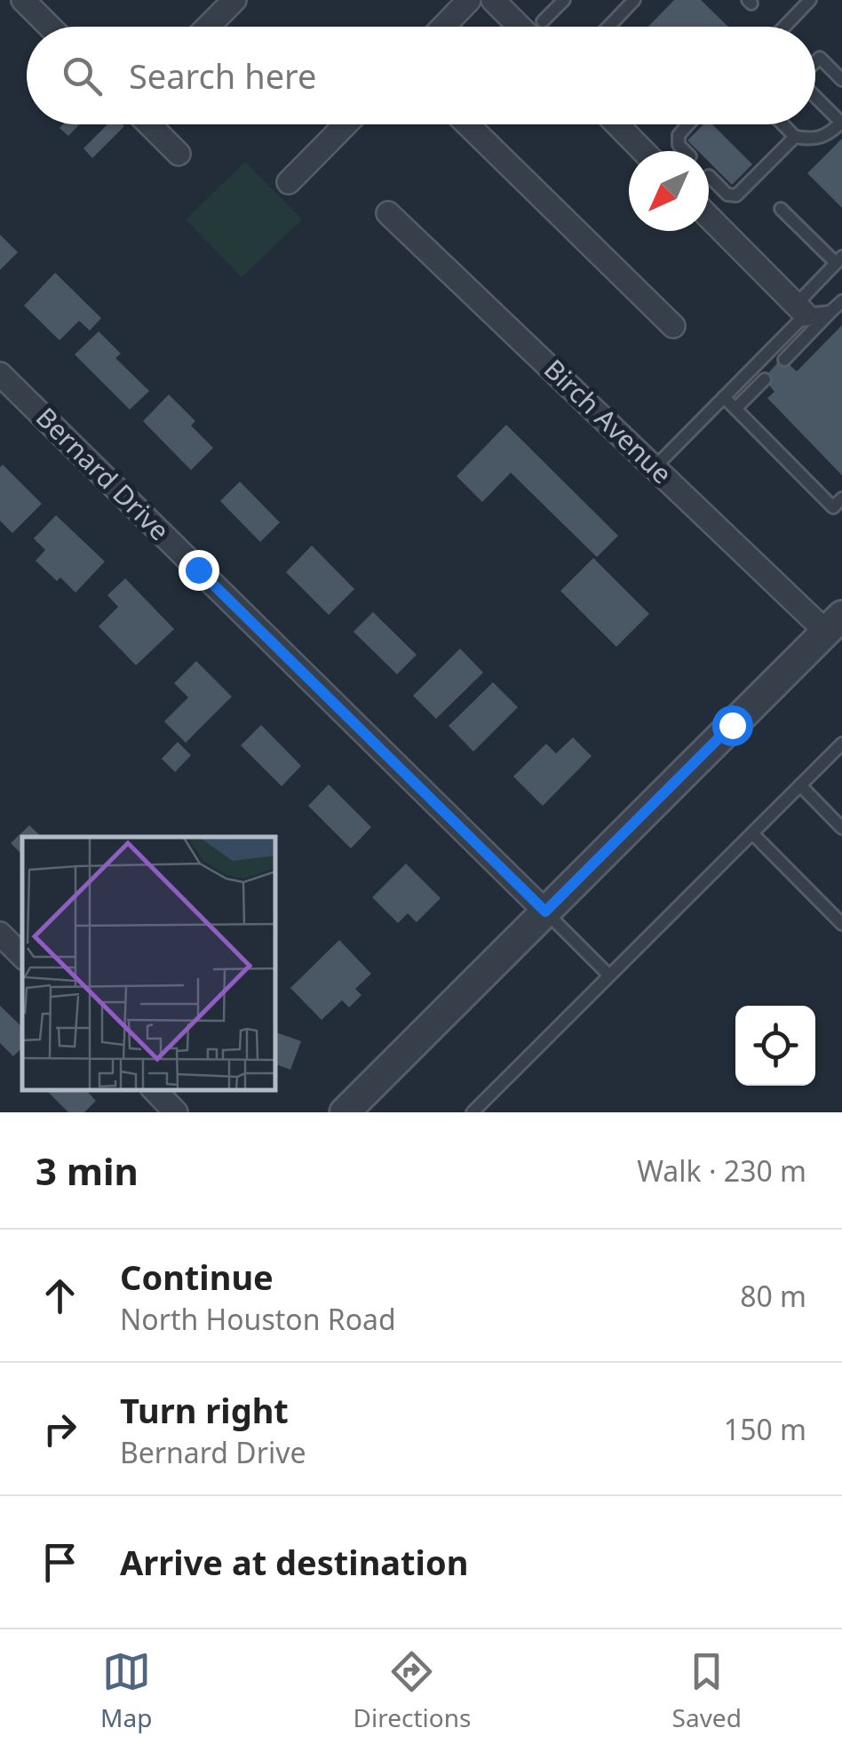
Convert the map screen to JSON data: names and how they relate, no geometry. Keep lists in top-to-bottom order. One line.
{"streets":{"street":["Birch Avenue","Bernard Drive"]},"north":"bottom left","page":{"search":"Search here","heading":["3 min","Walk · 230 m"],"list":[["Continue","North Houston Road","80 m"],["Turn right","Bernard Drive","150 m"],"Arrive at destination"],"nav":["Map","Directions","Saved"]}}
